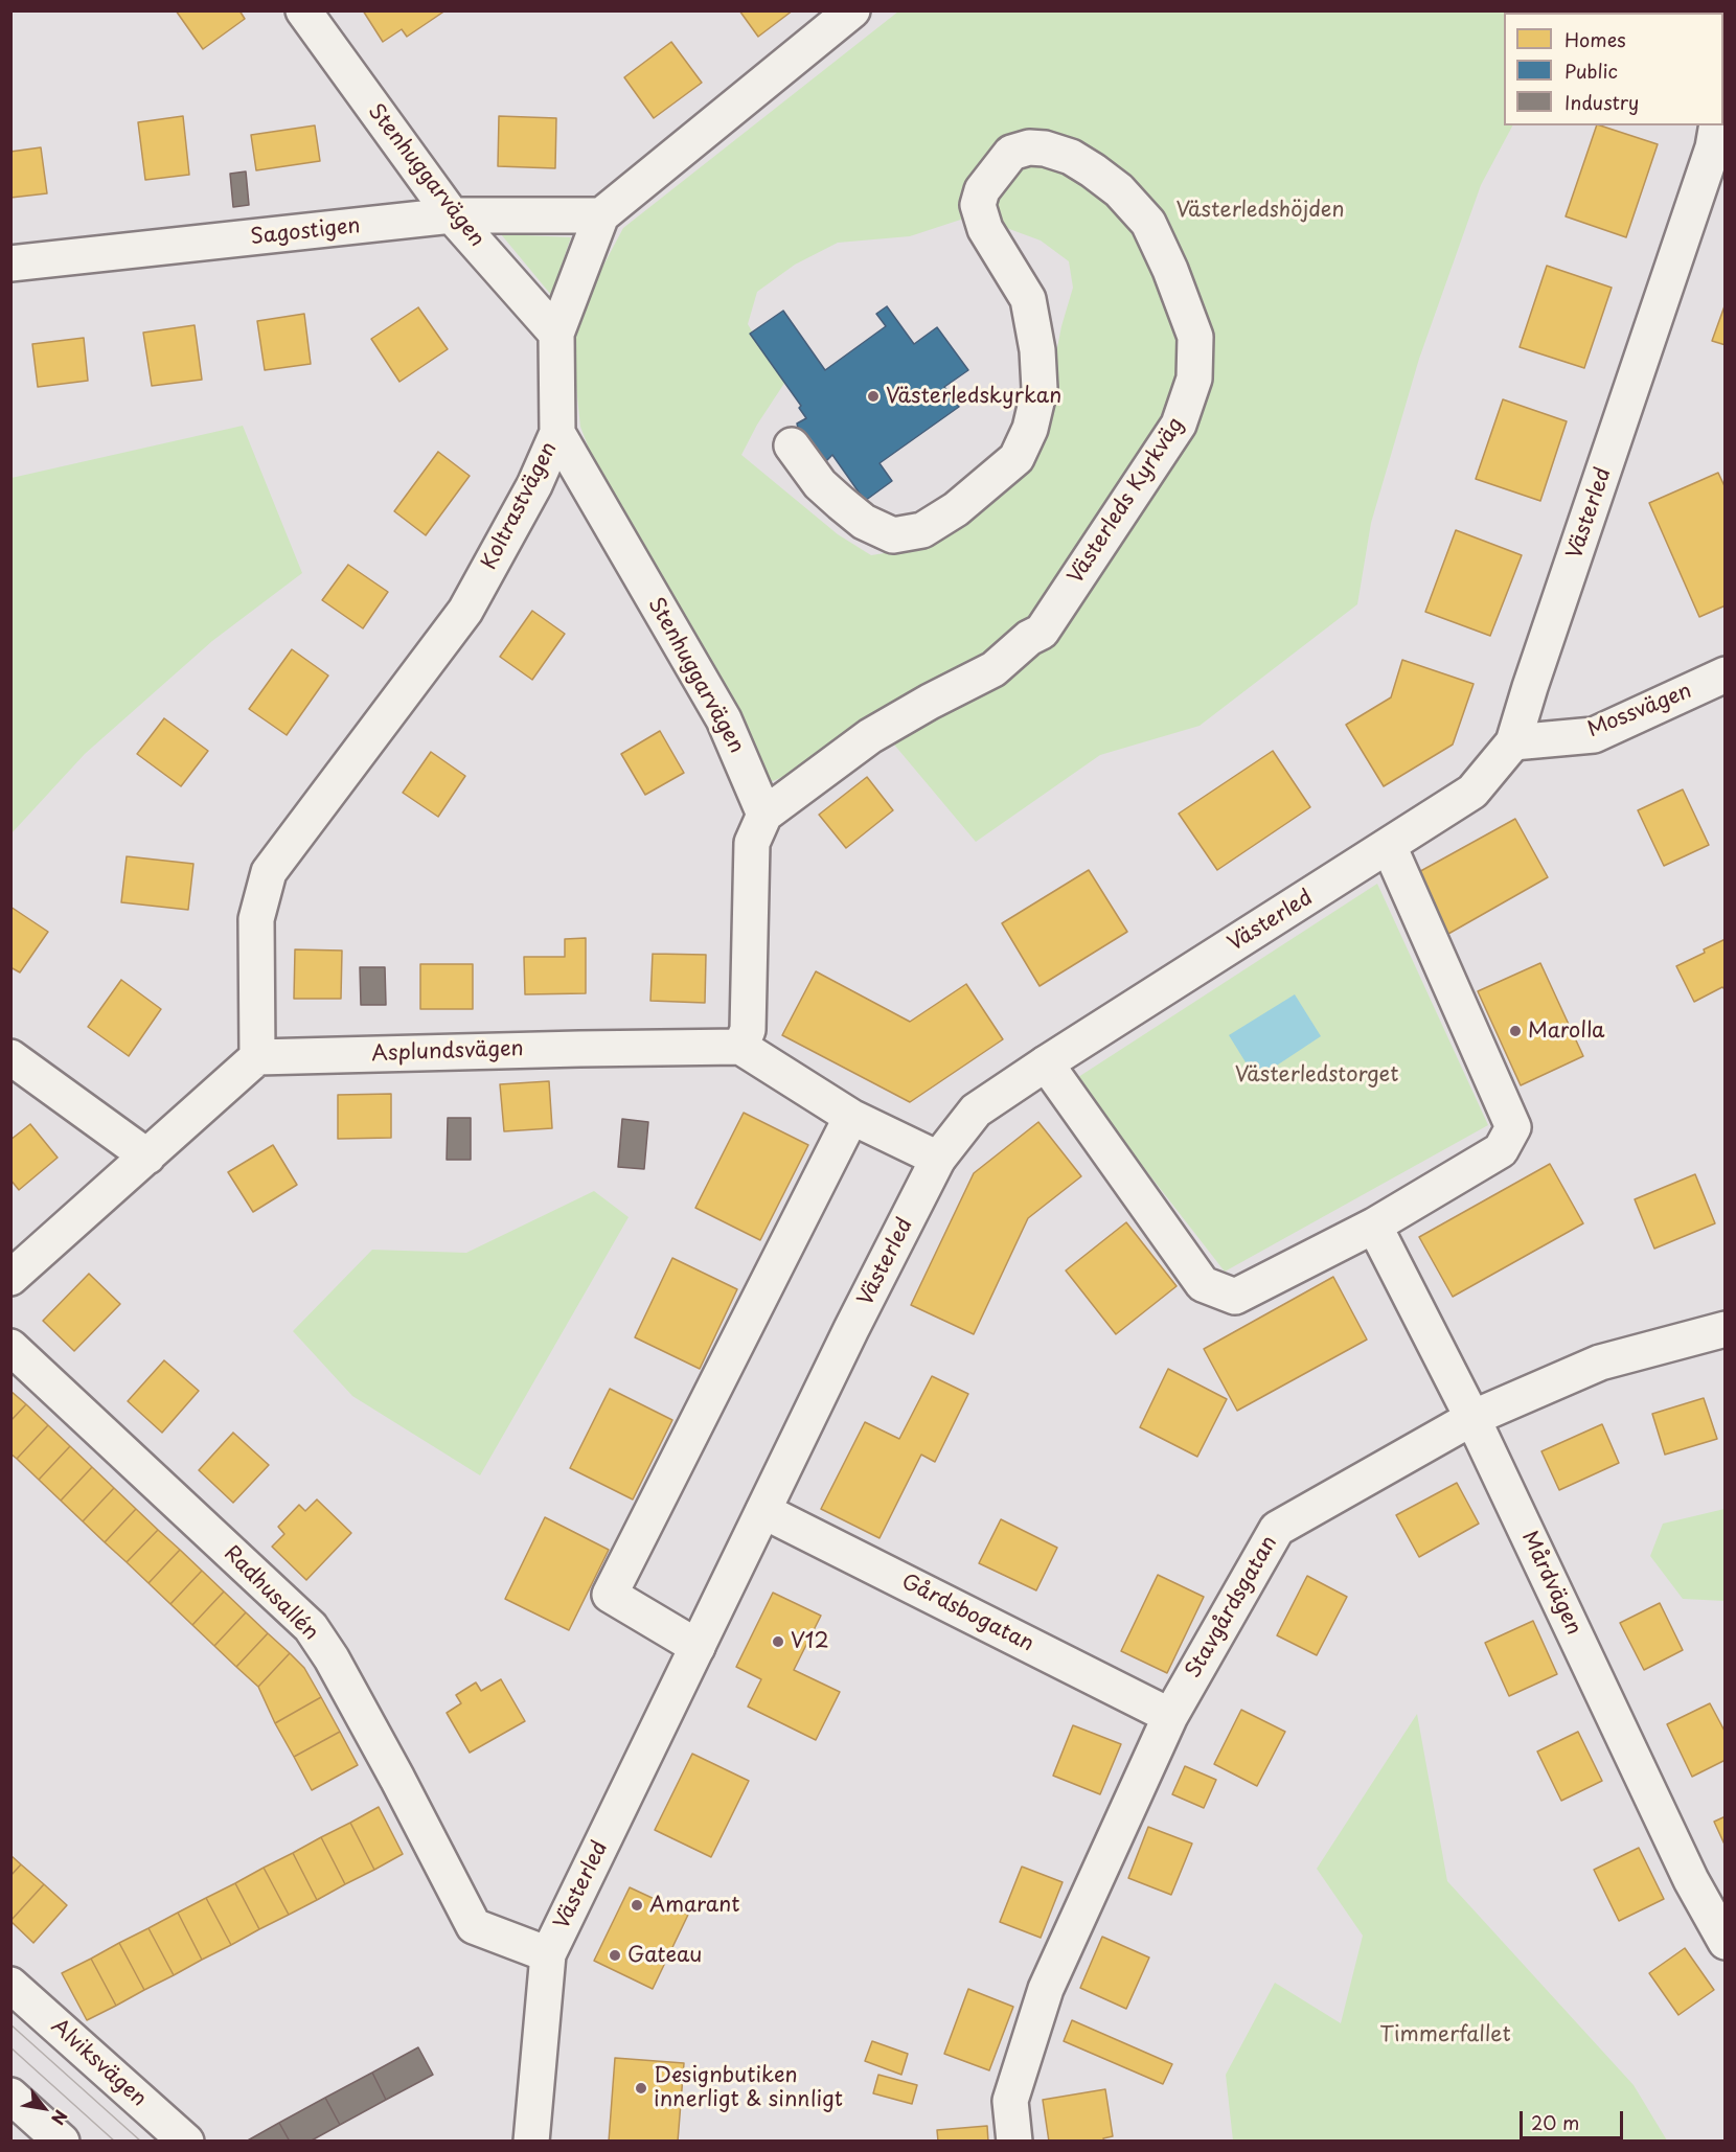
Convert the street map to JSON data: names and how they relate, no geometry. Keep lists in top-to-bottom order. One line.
{"streets":{"street":["Stenhuggarvägen","Sagostigen","Västerleds Kyrkväg","Koltrastvägen","Västerled","Mossvägen","Asplundsvägen","Mårdvägen","Radhusallén","Stavgårdsgatan","Gårdsbogatan","Alviksvägen"]},"crossings":[["Stenhuggarvägen","Sagostigen"],["Stenhuggarvägen","Västerleds Kyrkväg"],["Stenhuggarvägen","Koltrastvägen"],["Sagostigen","Koltrastvägen"],["Koltrastvägen","Asplundsvägen"],["Västerled","Mossvägen"],["Västerled","Radhusallén"],["Västerled","Gårdsbogatan"],["Mårdvägen","Stavgårdsgatan"],["Stavgårdsgatan","Gårdsbogatan"]],"parks":["Västerledshöjden","Västerledstorget","Timmerfallet"],"places":["Västerledskyrkan","Marolla","V12","Amarant","Gateau","Designbutiken innerligt & sinnligt"],"legend":["Homes","Public","Industry"],"scale_bar":"20 m","north":"bottom right"}
